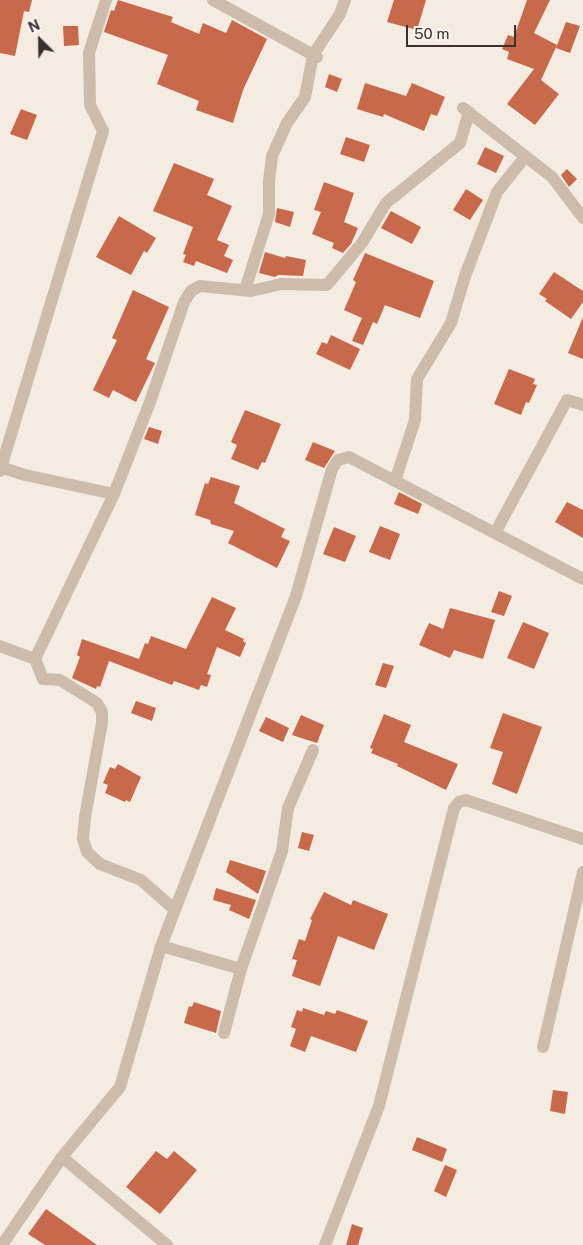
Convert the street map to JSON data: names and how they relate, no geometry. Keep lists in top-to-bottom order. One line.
{"scale_bar":"50 m","north":"top left"}
